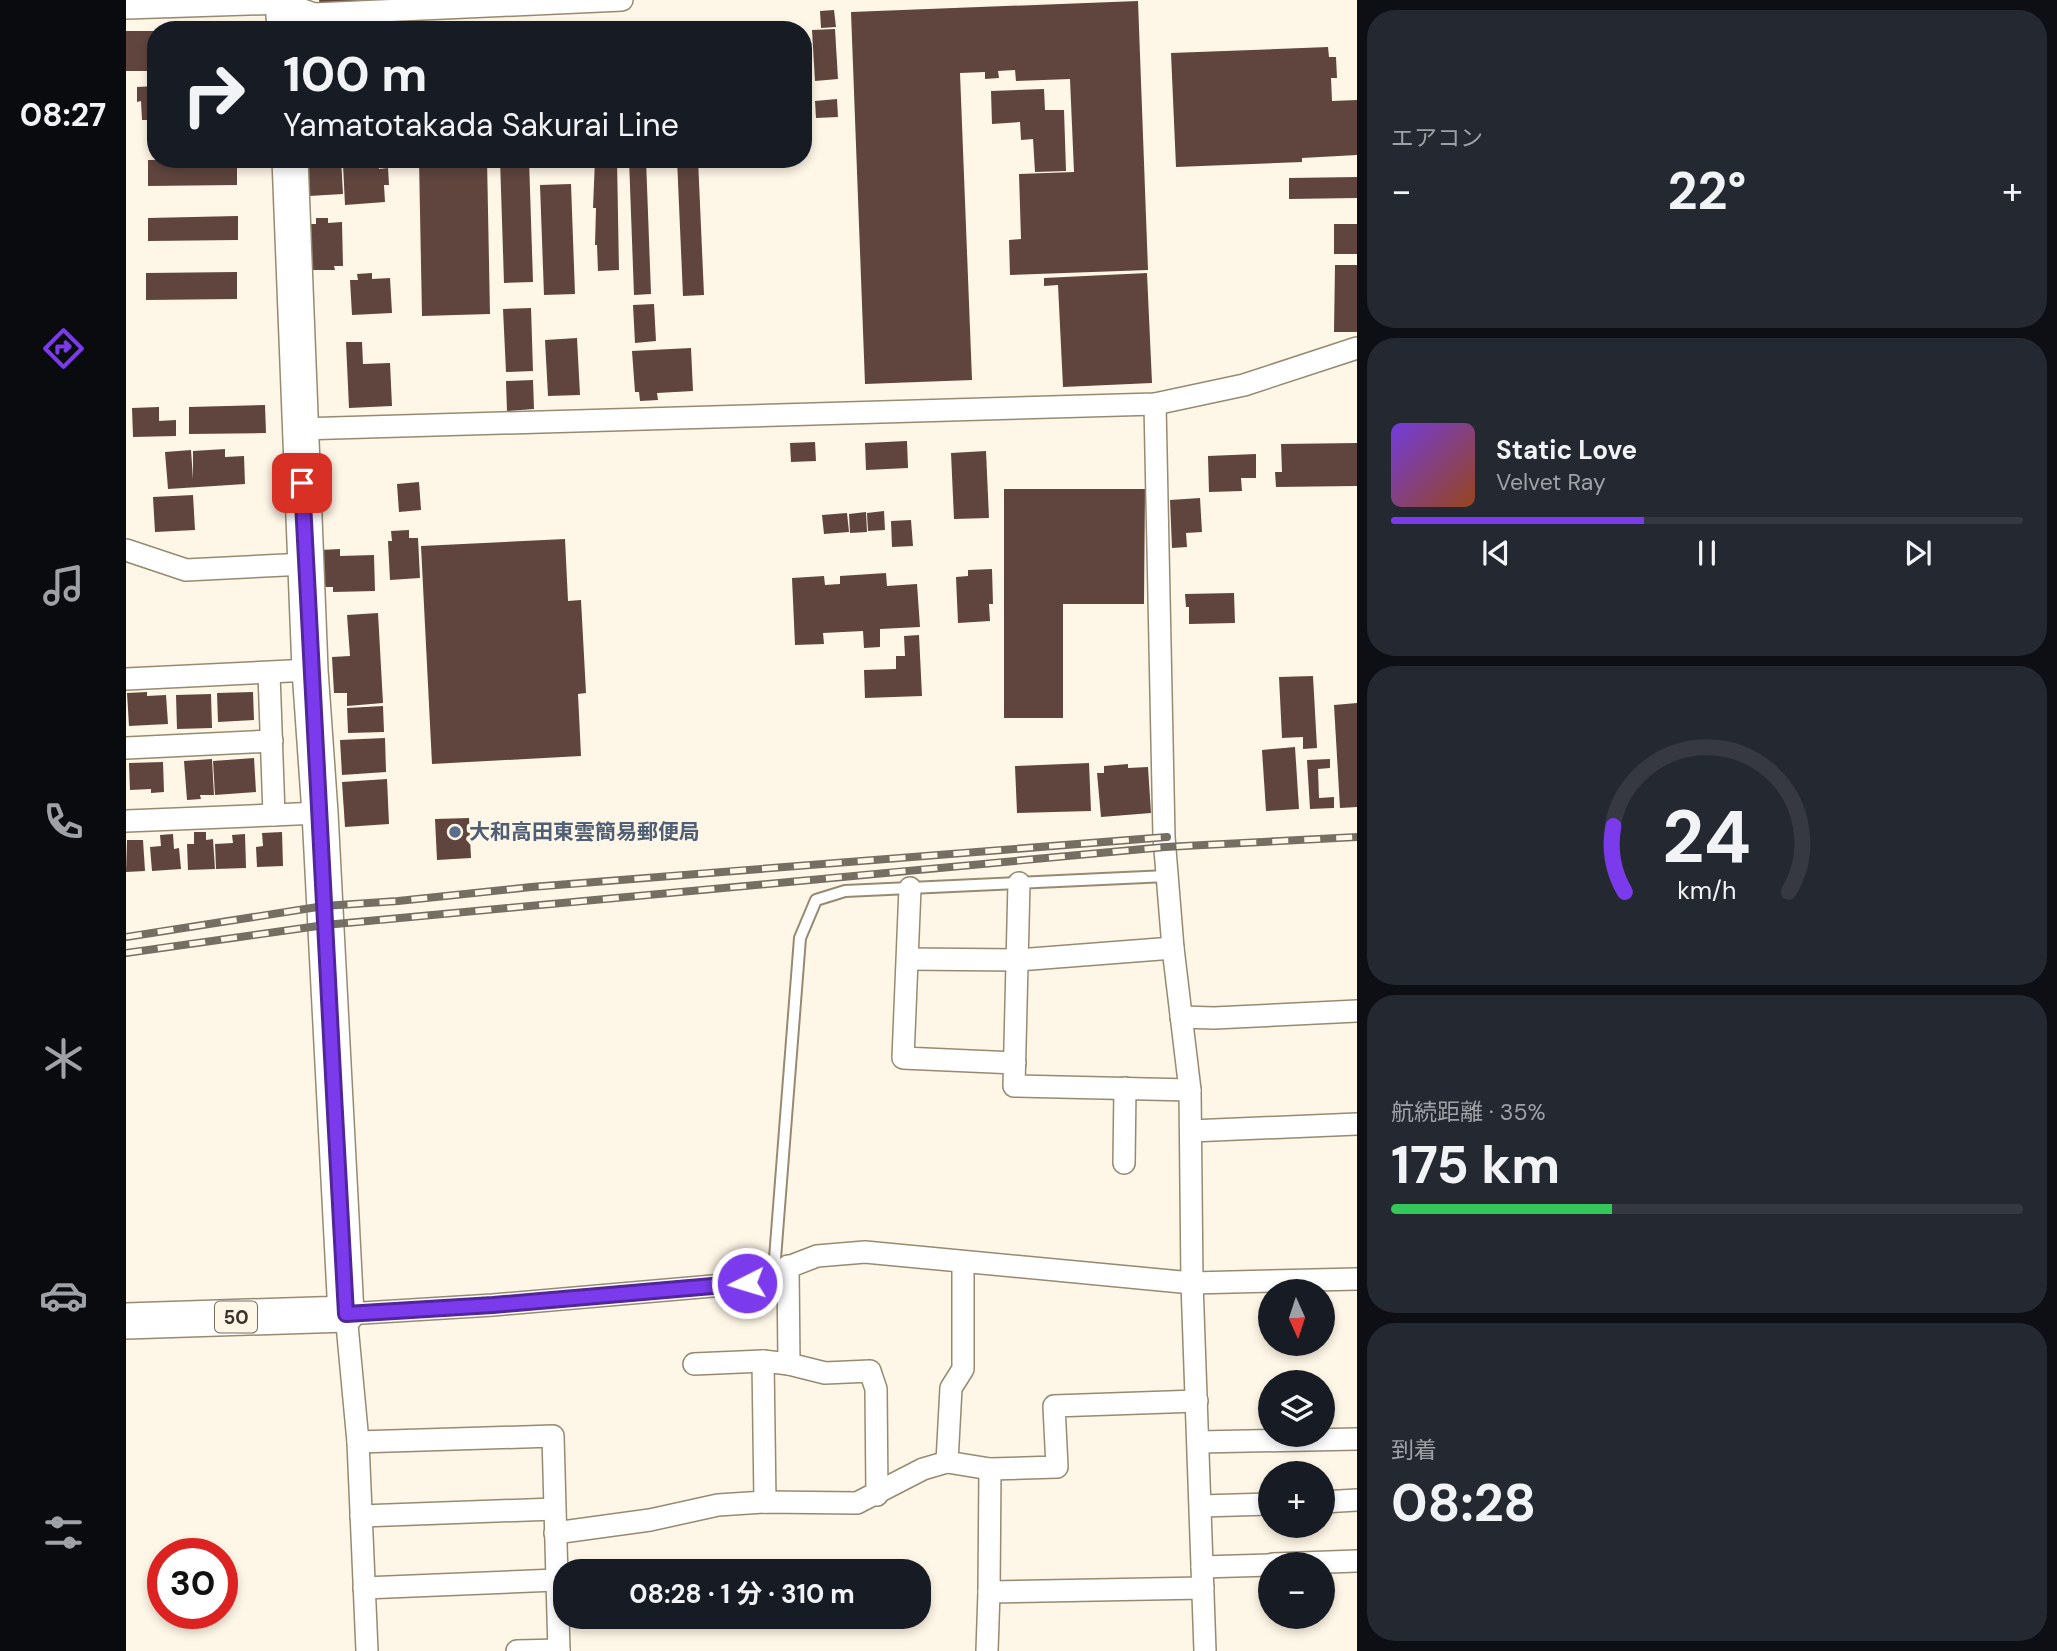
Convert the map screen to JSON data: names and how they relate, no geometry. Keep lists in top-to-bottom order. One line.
{"streets":{"main road":["50"]},"places":["大和高田東雲簡易郵便局"],"north":"bottom","page":{"tabs":"08:27","tile":["エアコン",["航続距離 · 35%","175 km"],["到着","08:28"]],"turn":["100 m","Yamatotakada Sakurai Line"],"heat":["−","22°","+"],"song":["Static Love","Velvet Ray"],"map_buttons":["+","−"],"limit":"30","trip":"08:28 · 1 分 · 310 m","gauge":["24","km/h"]}}
